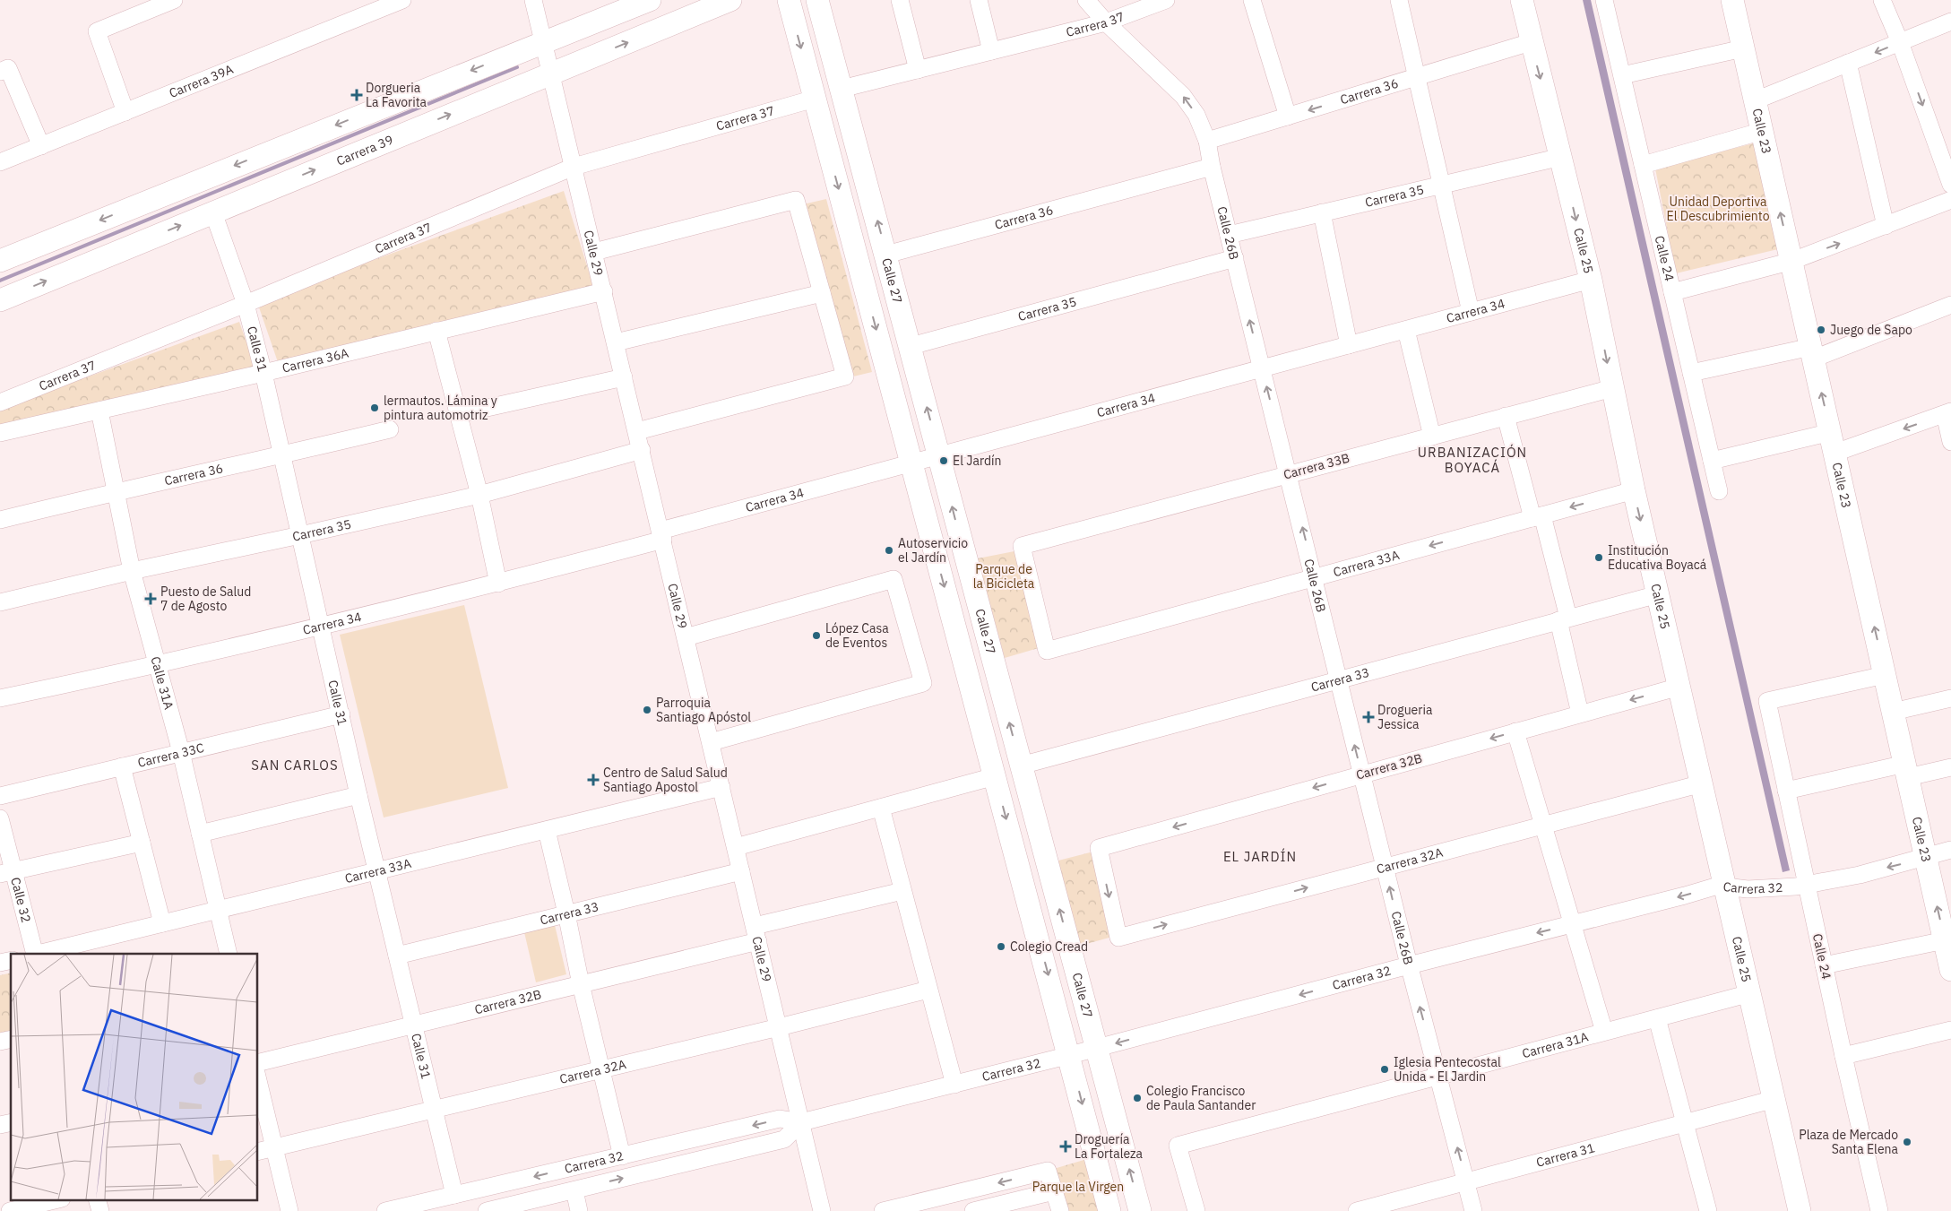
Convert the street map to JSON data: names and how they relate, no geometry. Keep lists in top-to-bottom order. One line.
{"streets":{"main road":["Calle 23","Carrera 39","Calle 25","Calle 27"],"street":["Carrera 37","Carrera 39A","Carrera 36","Carrera 35","Calle 26B","Calle 29","Calle 24","Carrera 34","Calle 31","Carrera 36A","Carrera 33B","Carrera 33A","Carrera 33","Calle 31A","Carrera 33C","Carrera 32B","Carrera 32A","Carrera 32","Calle 32","Carrera 31A","Carrera 31"]},"crossings":[["Carrera 37","Calle 26B"],["Carrera 37","Calle 29"],["Carrera 37","Calle 27"],["Carrera 37","Calle 31"],["Carrera 36","Calle 26B"],["Carrera 36","Calle 25"],["Carrera 36","Calle 27"],["Carrera 36","Calle 31"],["Carrera 36","Calle 31A"],["Calle 23","Calle 24"],["Calle 23","Carrera 32"],["Carrera 39","Calle 29"],["Carrera 39","Calle 31"],["Carrera 35","Calle 26B"],["Carrera 35","Calle 25"],["Carrera 35","Calle 29"],["Carrera 35","Calle 27"],["Carrera 35","Calle 31"],["Carrera 35","Calle 31A"],["Calle 26B","Carrera 34"],["Calle 26B","Carrera 33B"],["Calle 26B","Carrera 33A"],["Calle 26B","Carrera 33"],["Calle 26B","Carrera 32B"],["Calle 26B","Carrera 32A"],["Calle 26B","Carrera 32"],["Calle 26B","Carrera 31A"],["Calle 26B","Carrera 31"],["Calle 25","Carrera 34"],["Calle 25","Carrera 33B"],["Calle 25","Carrera 33A"],["Calle 25","Carrera 33"],["Calle 25","Carrera 32B"],["Calle 25","Carrera 32A"],["Calle 25","Carrera 32"],["Calle 25","Carrera 31A"],["Calle 25","Carrera 31"],["Calle 29","Carrera 34"],["Calle 29","Carrera 36A"],["Calle 29","Carrera 33A"],["Calle 29","Carrera 33"],["Calle 29","Carrera 32B"],["Calle 29","Carrera 32A"],["Calle 29","Carrera 32"],["Calle 24","Carrera 32"],["Calle 27","Carrera 34"],["Calle 27","Carrera 33"],["Calle 27","Carrera 32"],["Carrera 34","Calle 31"],["Carrera 34","Calle 31A"],["Calle 31","Carrera 36A"],["Calle 31","Carrera 33A"],["Calle 31","Carrera 33"],["Calle 31","Carrera 33C"],["Calle 31","Carrera 32B"],["Calle 31","Carrera 32A"],["Calle 31","Carrera 32"],["Carrera 36A","Calle 31A"],["Carrera 33B","Carrera 33A"],["Carrera 33A","Calle 31A"],["Calle 31A","Carrera 33C"],["Carrera 32B","Carrera 32A"]],"one_way":["Calle 23","Calle 25","Carrera 32B"],"districts":["URBANIZACIÓN BOYACÁ","SAN CARLOS","EL JARDÍN"],"parks":["Unidad Deportiva El Descubrimiento","Parque de la Bicicleta","Parque la Virgen"],"places":{"health":["Dorgueria La Favorita","Puesto de Salud 7 de Agosto","Drogueria Jessica","Centro de Salud Salud Santiago Apostol","Droguería La Fortaleza"],"other":["Juego de Sapo","lermautos. Lámina y pintura automotriz","El Jardín","Autoservicio el Jardín","Institución Educativa Boyacá","López Casa de Eventos","Parroquia Santiago Apóstol","Colegio Cread","Iglesia Pentecostal Unida - El Jardin","Colegio Francisco de Paula Santander","Plaza de Mercado Santa Elena"]}}
